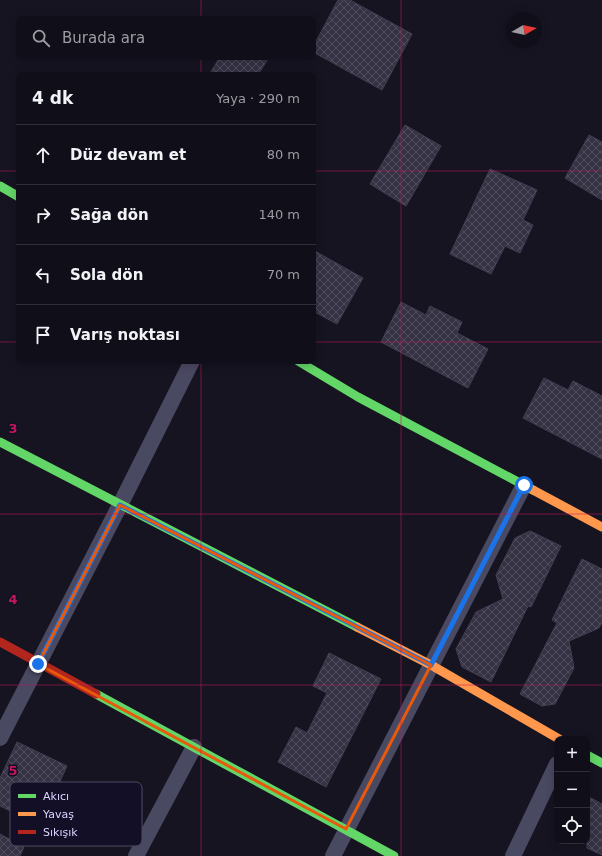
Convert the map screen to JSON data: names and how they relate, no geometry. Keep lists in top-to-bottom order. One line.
{"legend":["Akıcı","Yavaş","Sıkışık"],"north":"right","page":{"search":"Burada ara","heading":["4 dk","Yaya · 290 m"],"list":[["Düz devam et","80 m"],["Sağa dön","140 m"],["Sola dön","70 m"],"Varış noktası"],"map_buttons":["+","−"]},"grid":{"rows":["3","4","5"]}}
